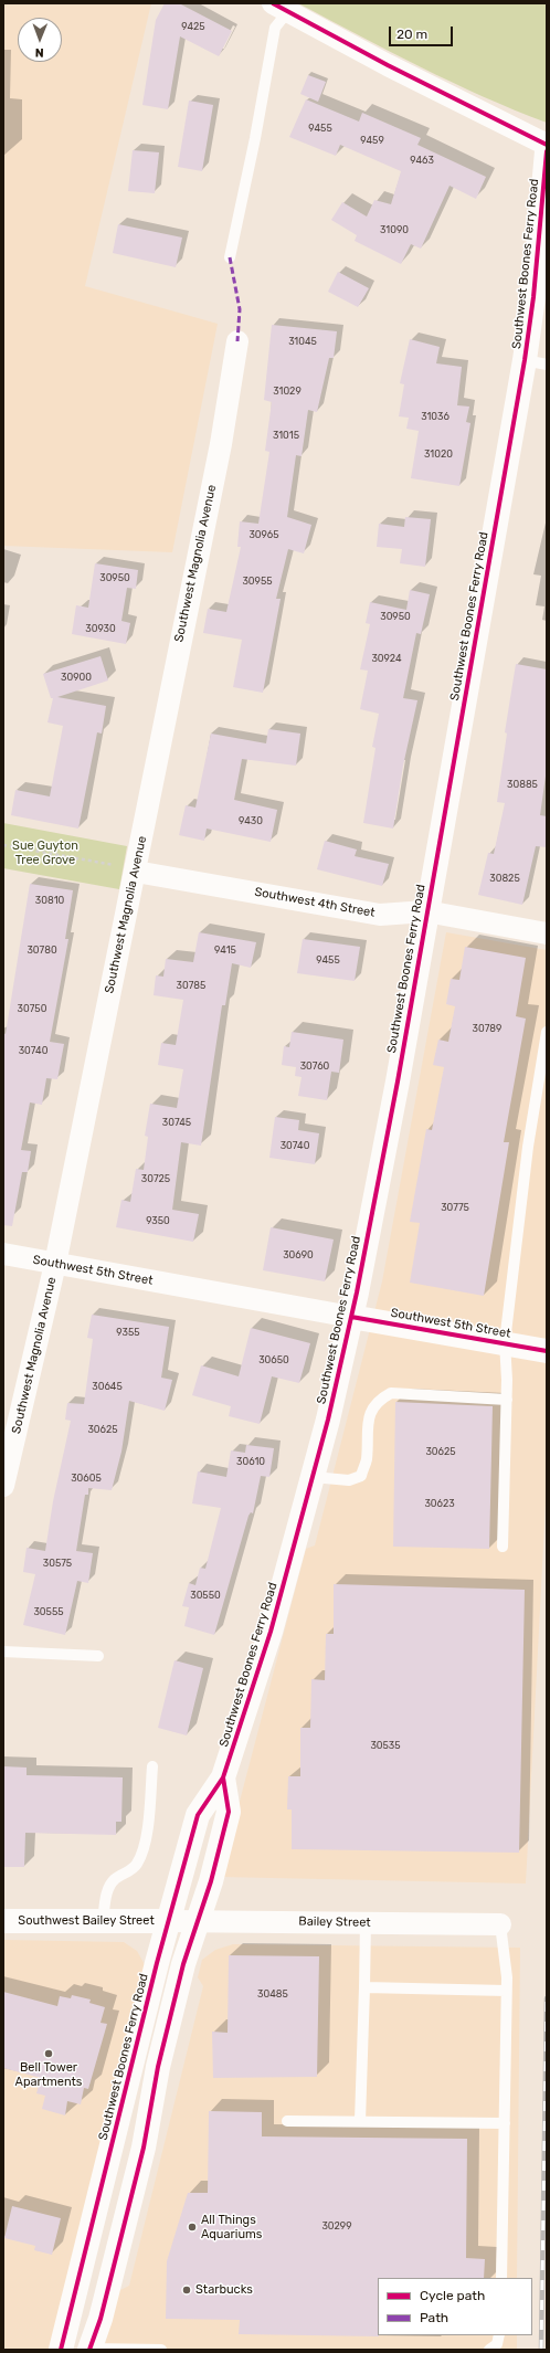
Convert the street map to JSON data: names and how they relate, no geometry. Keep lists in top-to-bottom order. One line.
{"streets":{"street":["Southwest Boones Ferry Road","Southwest Magnolia Avenue","Southwest 4th Street","Southwest 5th Street","Southwest Bailey Street","Bailey Street"]},"crossings":[["Southwest Boones Ferry Road","Southwest 4th Street"],["Southwest Boones Ferry Road","Southwest 5th Street"],["Southwest Boones Ferry Road","Southwest Bailey Street"],["Southwest Boones Ferry Road","Bailey Street"],["Southwest Magnolia Avenue","Southwest 4th Street"],["Southwest Magnolia Avenue","Southwest 5th Street"],["Southwest Bailey Street","Bailey Street"]],"parks":["Sue Guyton Tree Grove"],"places":["Bell Tower Apartments","All Things Aquariums","Starbucks"],"house_numbers":["9425","9455","9459","9463","31090","31045","31029","31036","31015","31020","30965","30950","30955","30950","30930","30924","30900","30885","9430","30825","30810","30780","9415","9455","30785","30750","30789","30740","30760","30745","30740","30725","30775","9350","30690","9355","30650","30645","30625","30625","30610","30605","30623","30575","30550","30555","30535","30485","30299"],"legend":["Cycle path","Path"],"scale_bar":"20 m","north":"bottom"}
